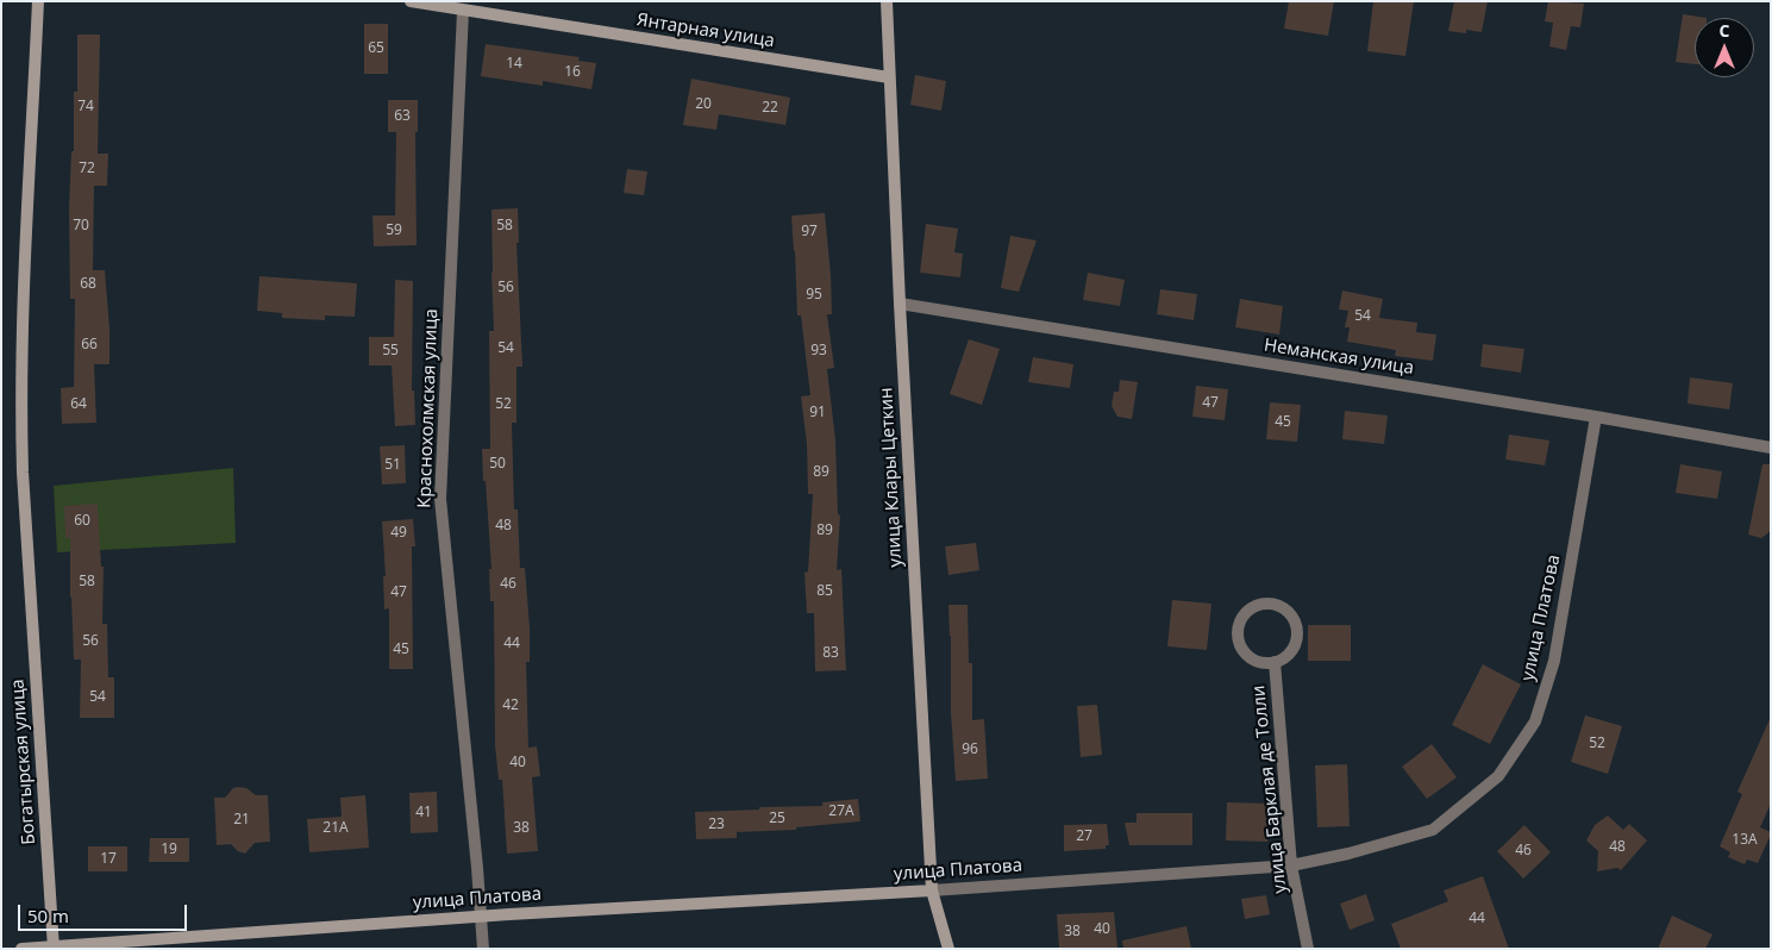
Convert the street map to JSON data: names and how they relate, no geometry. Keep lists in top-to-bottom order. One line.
{"streets":{"street":["Янтарная улица","Неманская улица","Краснохолмская улица","улица Клары Цеткин","улица Платова","Богатырская улица","улица Барклая де Толли"]},"crossings":[["Янтарная улица","Краснохолмская улица"],["Янтарная улица","улица Клары Цеткин"],["Неманская улица","улица Клары Цеткин"],["Неманская улица","улица Платова"],["Краснохолмская улица","улица Платова"],["улица Клары Цеткин","улица Платова"],["улица Платова","Богатырская улица"],["улица Платова","улица Барклая де Толли"]],"house_numbers":["65","14","16","20","74","22","63","72","70","58","59","97","68","56","95","54","66","54","55","93","47","64","52","91","45","50","51","89","60","48","89","49","58","46","85","47","56","44","45","83","54","42","52","96","40","27А","41","25","21","23","21А","38","27","13А","48","19","46","17","44","40","38"],"scale_bar":"50 m","north":"top"}
